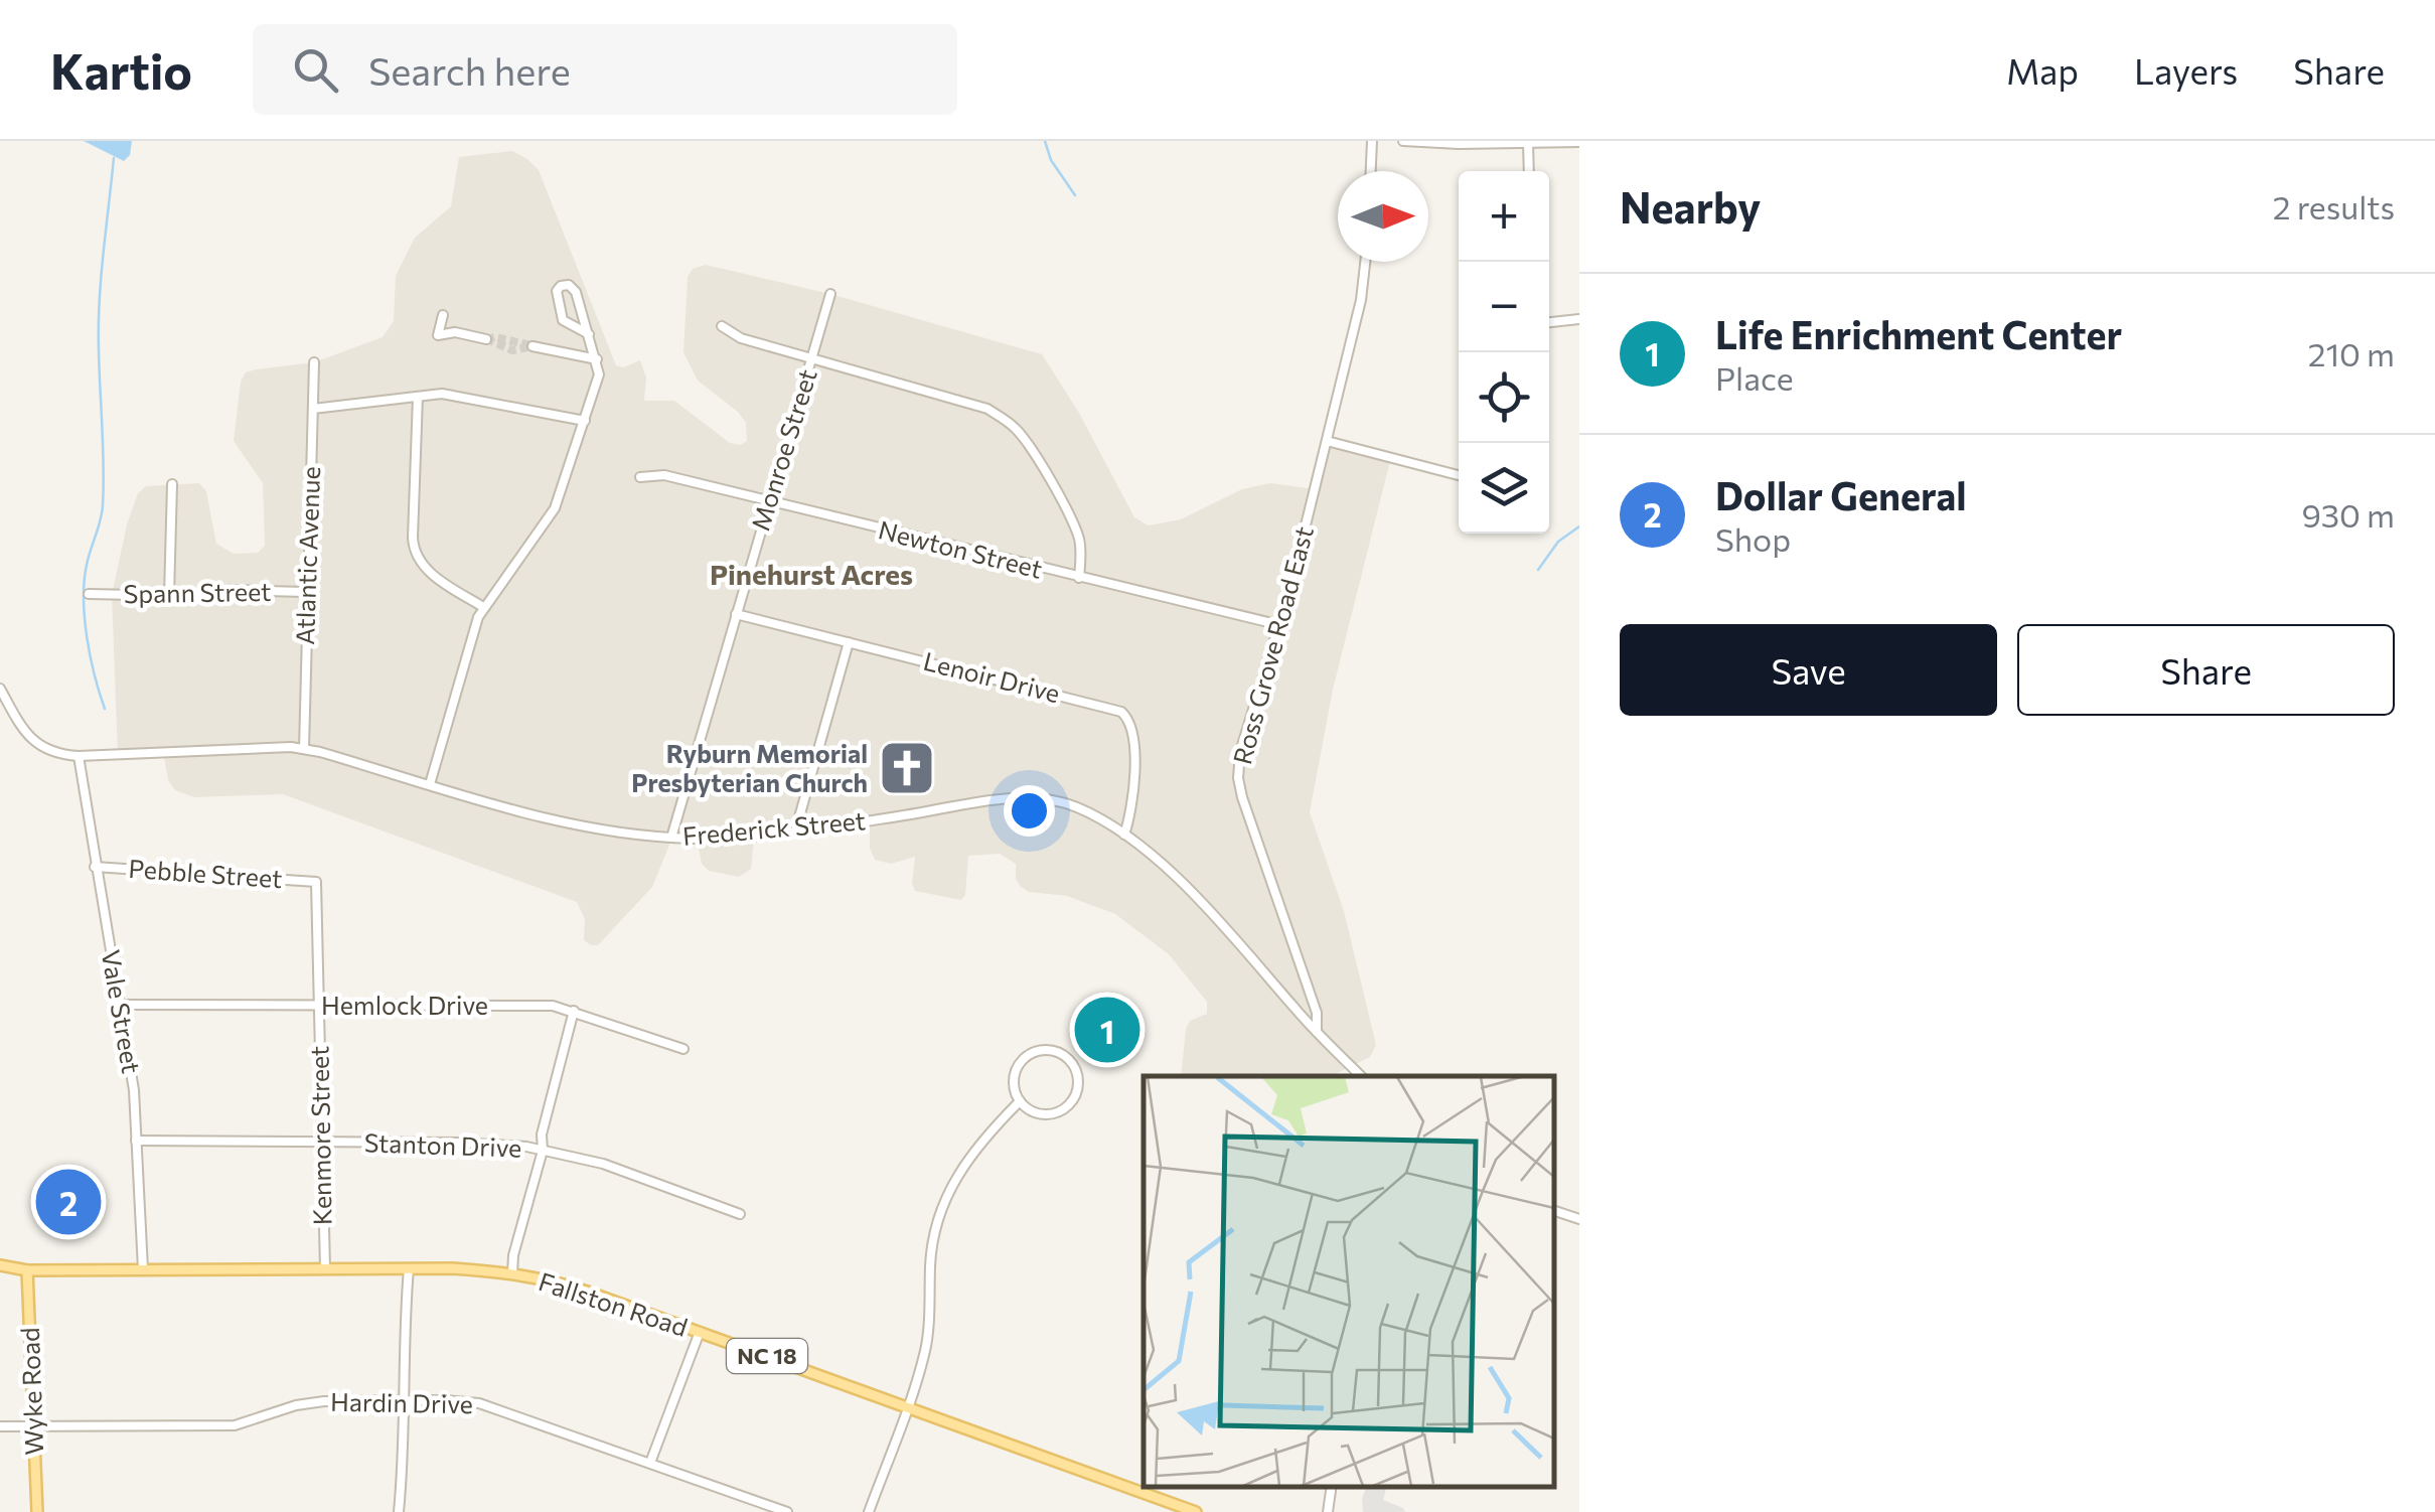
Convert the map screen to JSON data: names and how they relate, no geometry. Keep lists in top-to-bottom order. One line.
{"streets":{"main road":["Fallston Road","NC 18","Wyke Road"],"street":["Monroe Street","Newton Street","Atlantic Avenue","Spann Street","Ross Grove Road East","Lenoir Drive","Frederick Street","Pebble Street","Hemlock Drive","Vale Street","Kenmore Street","Stanton Drive","Hardin Drive"]},"crossings":[["Monroe Street","Newton Street"],["Monroe Street","Lenoir Drive"],["Monroe Street","Frederick Street"],["Newton Street","Ross Grove Road East"],["Atlantic Avenue","Spann Street"],["Atlantic Avenue","Frederick Street"],["Ross Grove Road East","Frederick Street"],["Lenoir Drive","Frederick Street"],["Frederick Street","Vale Street"],["Pebble Street","Vale Street"],["Pebble Street","Kenmore Street"],["Hemlock Drive","Vale Street"],["Hemlock Drive","Kenmore Street"],["Vale Street","Stanton Drive"],["Vale Street","Fallston Road"],["Kenmore Street","Stanton Drive"],["Kenmore Street","Fallston Road"],["Fallston Road","Wyke Road"],["Wyke Road","Hardin Drive"]],"districts":["Pinehurst Acres"],"places":{"church":["Ryburn Memorial Presbyterian Church"]},"north":"right","page":{"header":"Kartio","search":"Search here","nav":["Map","Layers","Share"],"heading":["Nearby","2 results"],"map_buttons":["+","−"],"list":[{"mark":"1","name":"Life Enrichment Center","note":"Place","value":"210 m"},{"mark":"2","name":"Dollar General","note":"Shop","value":"930 m"}],"buttons":["Save","Share"],"pins":["1","2"]}}
